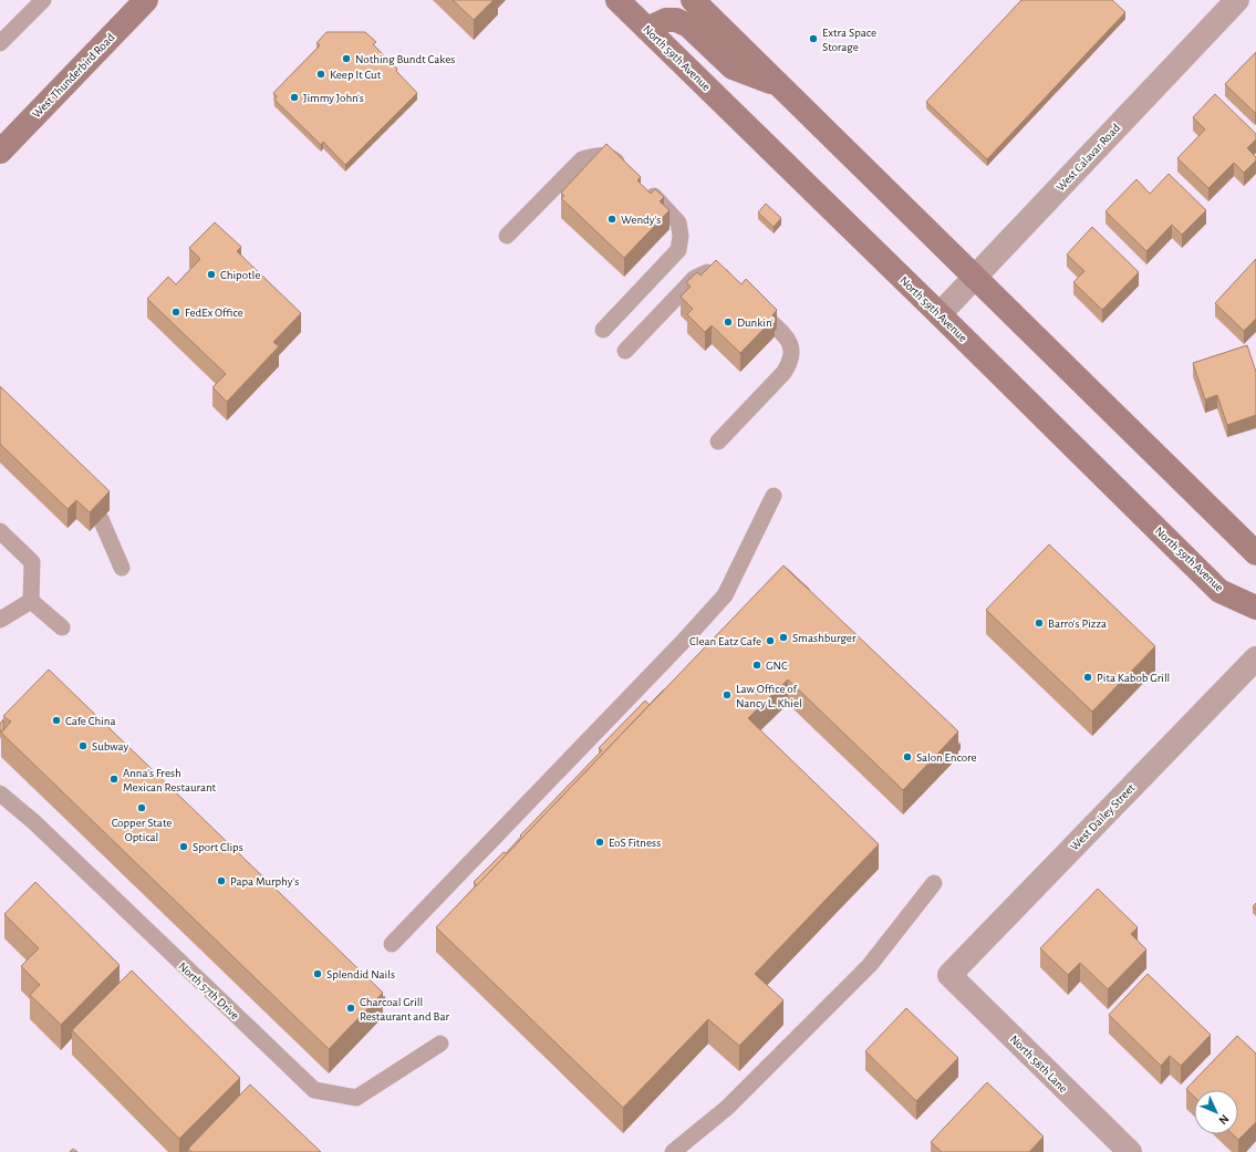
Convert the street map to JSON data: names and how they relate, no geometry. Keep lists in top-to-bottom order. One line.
{"streets":{"main road":["North 59th Avenue","West Thunderbird Road"],"street":["West Calavar Road","West Dailey Street","North 58th Lane"],"lane":["North 57th Drive"]},"crossings":[["North 59th Avenue","West Calavar Road"],["West Dailey Street","North 58th Lane"]],"places":["Extra Space Storage","Nothing Bundt Cakes","Keep It Cut","Jimmy John's","Wendy's","Chipotle","FedEx Office","Dunkin'","Barro's Pizza","Smashburger","Clean Eatz Cafe","GNC","Pita Kabob Grill","Law Office of Nancy L. Khiel","Cafe China","Subway","Salon Encore","Anna's Fresh Mexican Restaurant","Copper State Optical","EoS Fitness","Sport Clips","Papa Murphy's","Splendid Nails","Charcoal Grill Restaurant and Bar"],"north":"bottom right"}
